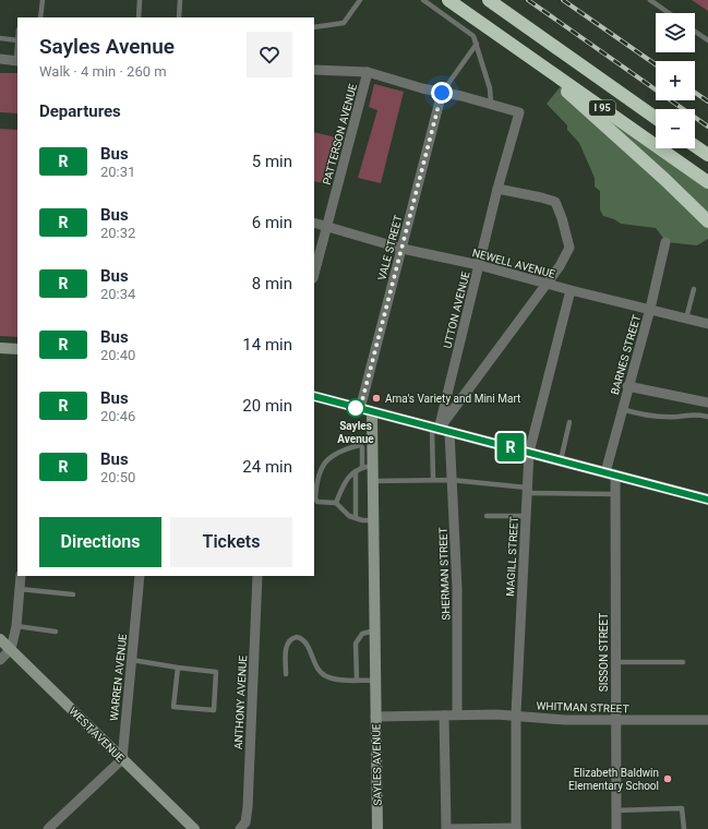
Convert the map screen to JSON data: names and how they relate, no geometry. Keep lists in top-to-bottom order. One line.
{"streets":{"highway":["I 95"],"street":["PATTERSON AVENUE","VALE STREET","NEWELL AVENUE","UTTON AVENUE","BARNES STREET","MAGILL STREET","SHERMAN STREET","SISSON STREET","WARREN AVENUE","ANTHONY AVENUE","WHITMAN STREET","WEST AVENUE","SAYLES AVENUE"]},"crossings":[["PATTERSON AVENUE","NEWELL AVENUE"],["VALE STREET","NEWELL AVENUE"],["NEWELL AVENUE","UTTON AVENUE"],["NEWELL AVENUE","BARNES STREET"],["NEWELL AVENUE","MAGILL STREET"],["BARNES STREET","SISSON STREET"],["MAGILL STREET","WHITMAN STREET"],["SHERMAN STREET","WHITMAN STREET"],["SISSON STREET","WHITMAN STREET"],["WARREN AVENUE","WEST AVENUE"]],"places":["Ama's Variety and Mini Mart","Sayles Avenue","Elizabeth Baldwin Elementary School"],"lines":["bus line R"],"page":{"on_map":"R","map_buttons":["+","−"],"heading":[["Sayles Avenue","Walk · 4 min · 260 m"],"Departures"],"list":[{"mark":"R","name":"Bus","note":"20:31","value":"5 min"},{"mark":"R","name":"Bus","note":"20:32","value":"6 min"},{"mark":"R","name":"Bus","note":"20:34","value":"8 min"},{"mark":"R","name":"Bus","note":"20:40","value":"14 min"},{"mark":"R","name":"Bus","note":"20:46","value":"20 min"},{"mark":"R","name":"Bus","note":"20:50","value":"24 min"}],"buttons":["Directions","Tickets"]}}
